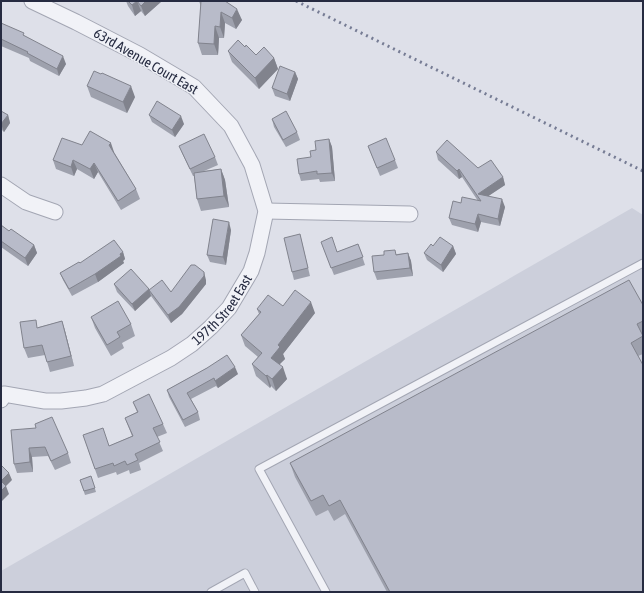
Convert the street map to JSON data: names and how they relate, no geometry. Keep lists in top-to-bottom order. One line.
{"streets":{"street":["63rd Avenue Court East","197th Street East"]},"crossings":[["63rd Avenue Court East","197th Street East"]]}
